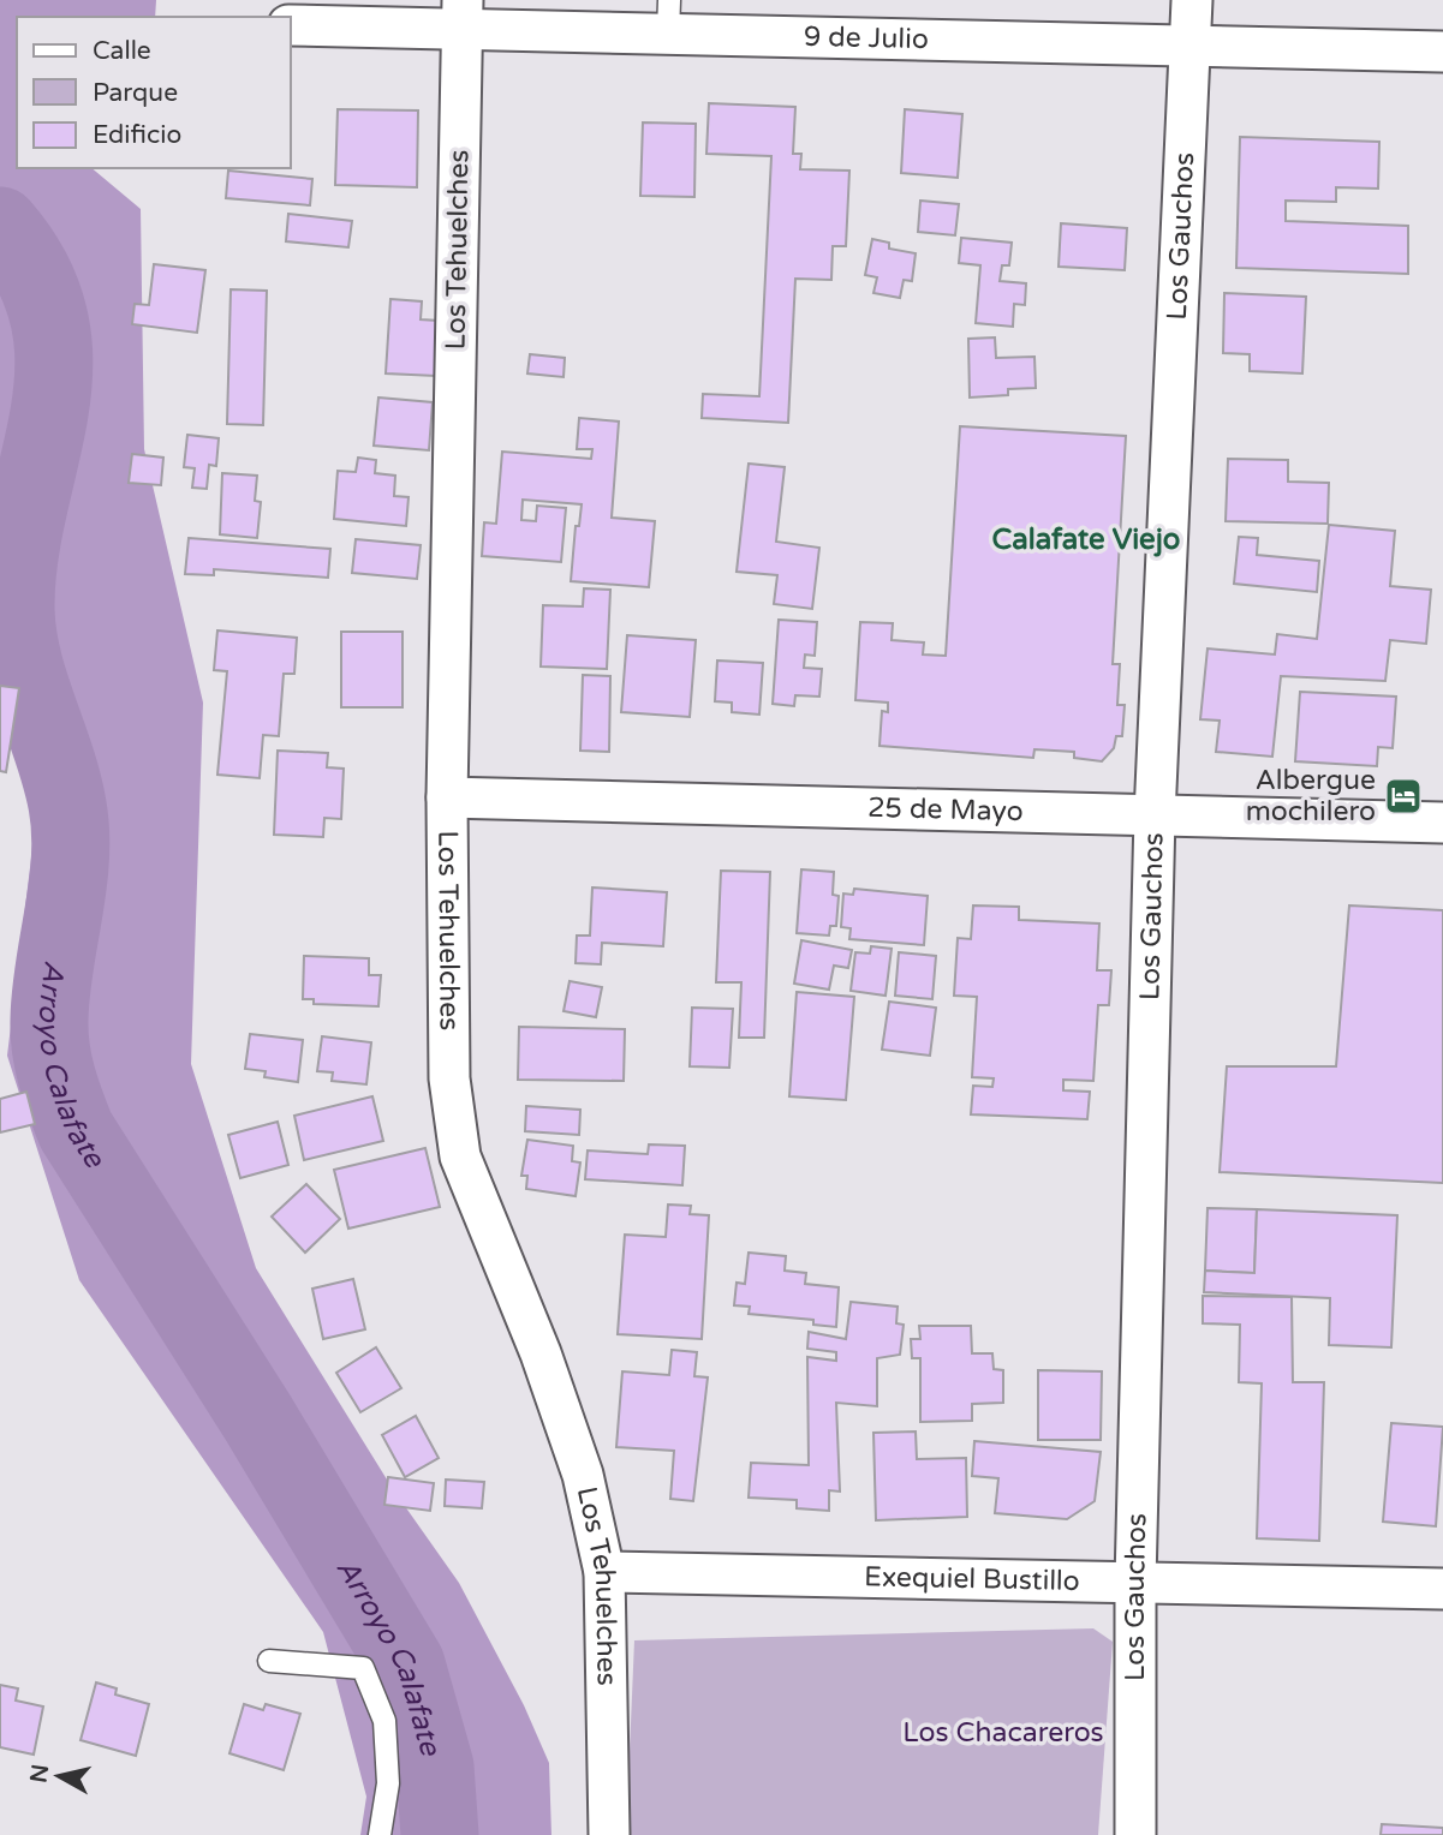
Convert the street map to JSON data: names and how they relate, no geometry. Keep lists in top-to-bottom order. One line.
{"streets":{"street":["9 de Julio","Los Gauchos","Los Tehuelches","25 de Mayo","Exequiel Bustillo"]},"crossings":[["9 de Julio","Los Gauchos"],["9 de Julio","Los Tehuelches"],["Los Gauchos","25 de Mayo"],["Los Gauchos","Exequiel Bustillo"],["Los Tehuelches","25 de Mayo"],["Los Tehuelches","Exequiel Bustillo"]],"districts":["Calafate Viejo"],"water":["Arroyo Calafate"],"parks":["Los Chacareros"],"places":{"hotel":["Albergue mochilero"]},"legend":["Calle","Parque","Edificio"],"north":"left"}
